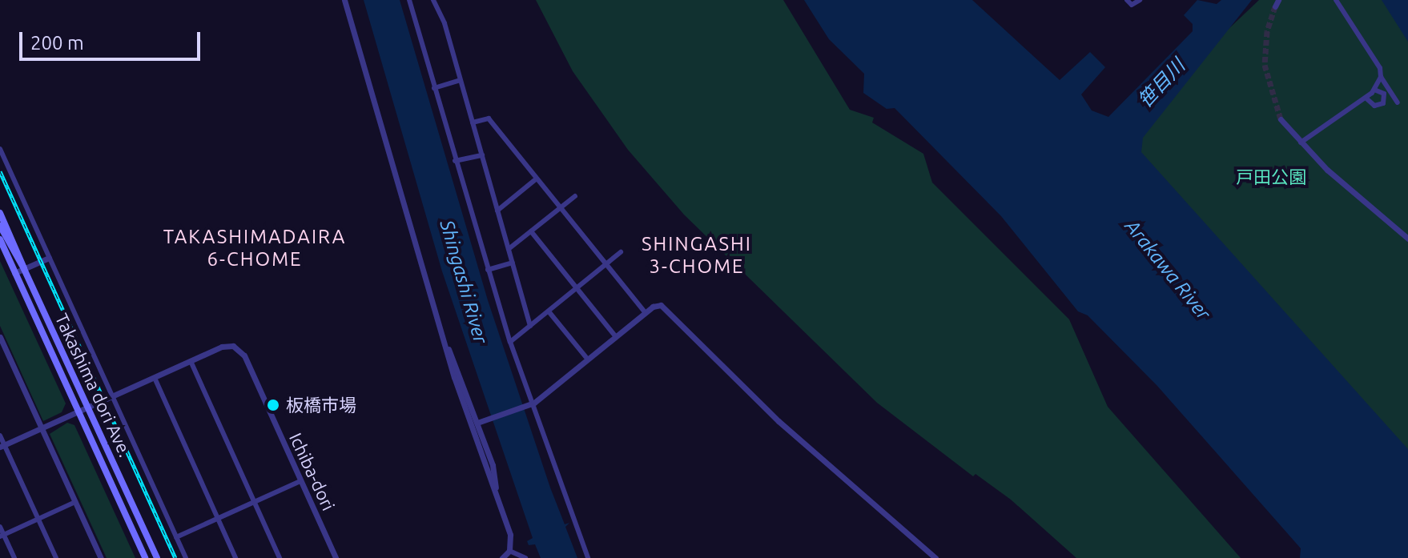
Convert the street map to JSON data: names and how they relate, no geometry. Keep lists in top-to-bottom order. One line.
{"streets":{"main road":["Takashima dori Ave."],"street":["Ichiba-dori"]},"crossings":[["Takashima dori Ave.","Ichiba-dori"]],"districts":["TAKASHIMADAIRA 6-CHOME","SHINGASHI 3-CHOME"],"water":["笹目川","Arakawa River","Shingashi River"],"parks":["戸田公園"],"places":["板橋市場"],"scale_bar":"200 m"}
